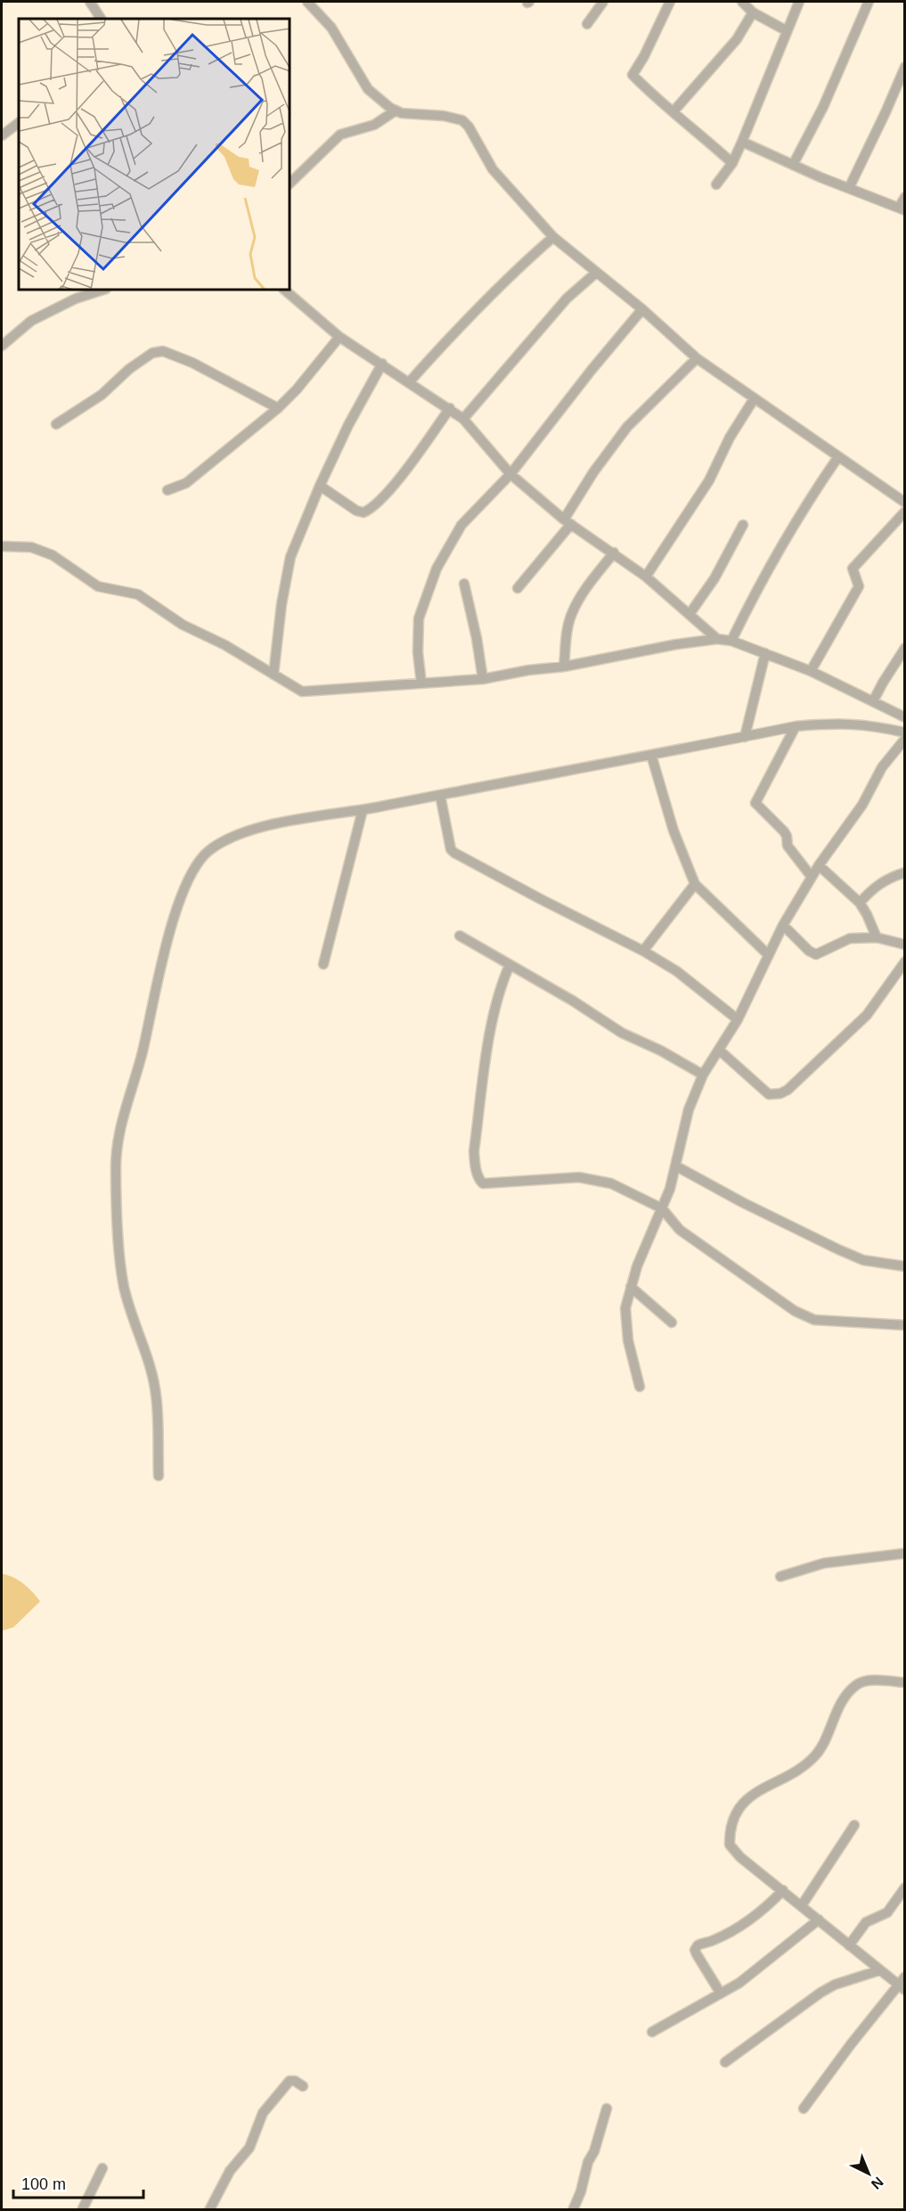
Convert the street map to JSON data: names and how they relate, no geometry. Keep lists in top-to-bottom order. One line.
{"scale_bar":"100 m","north":"bottom right"}
